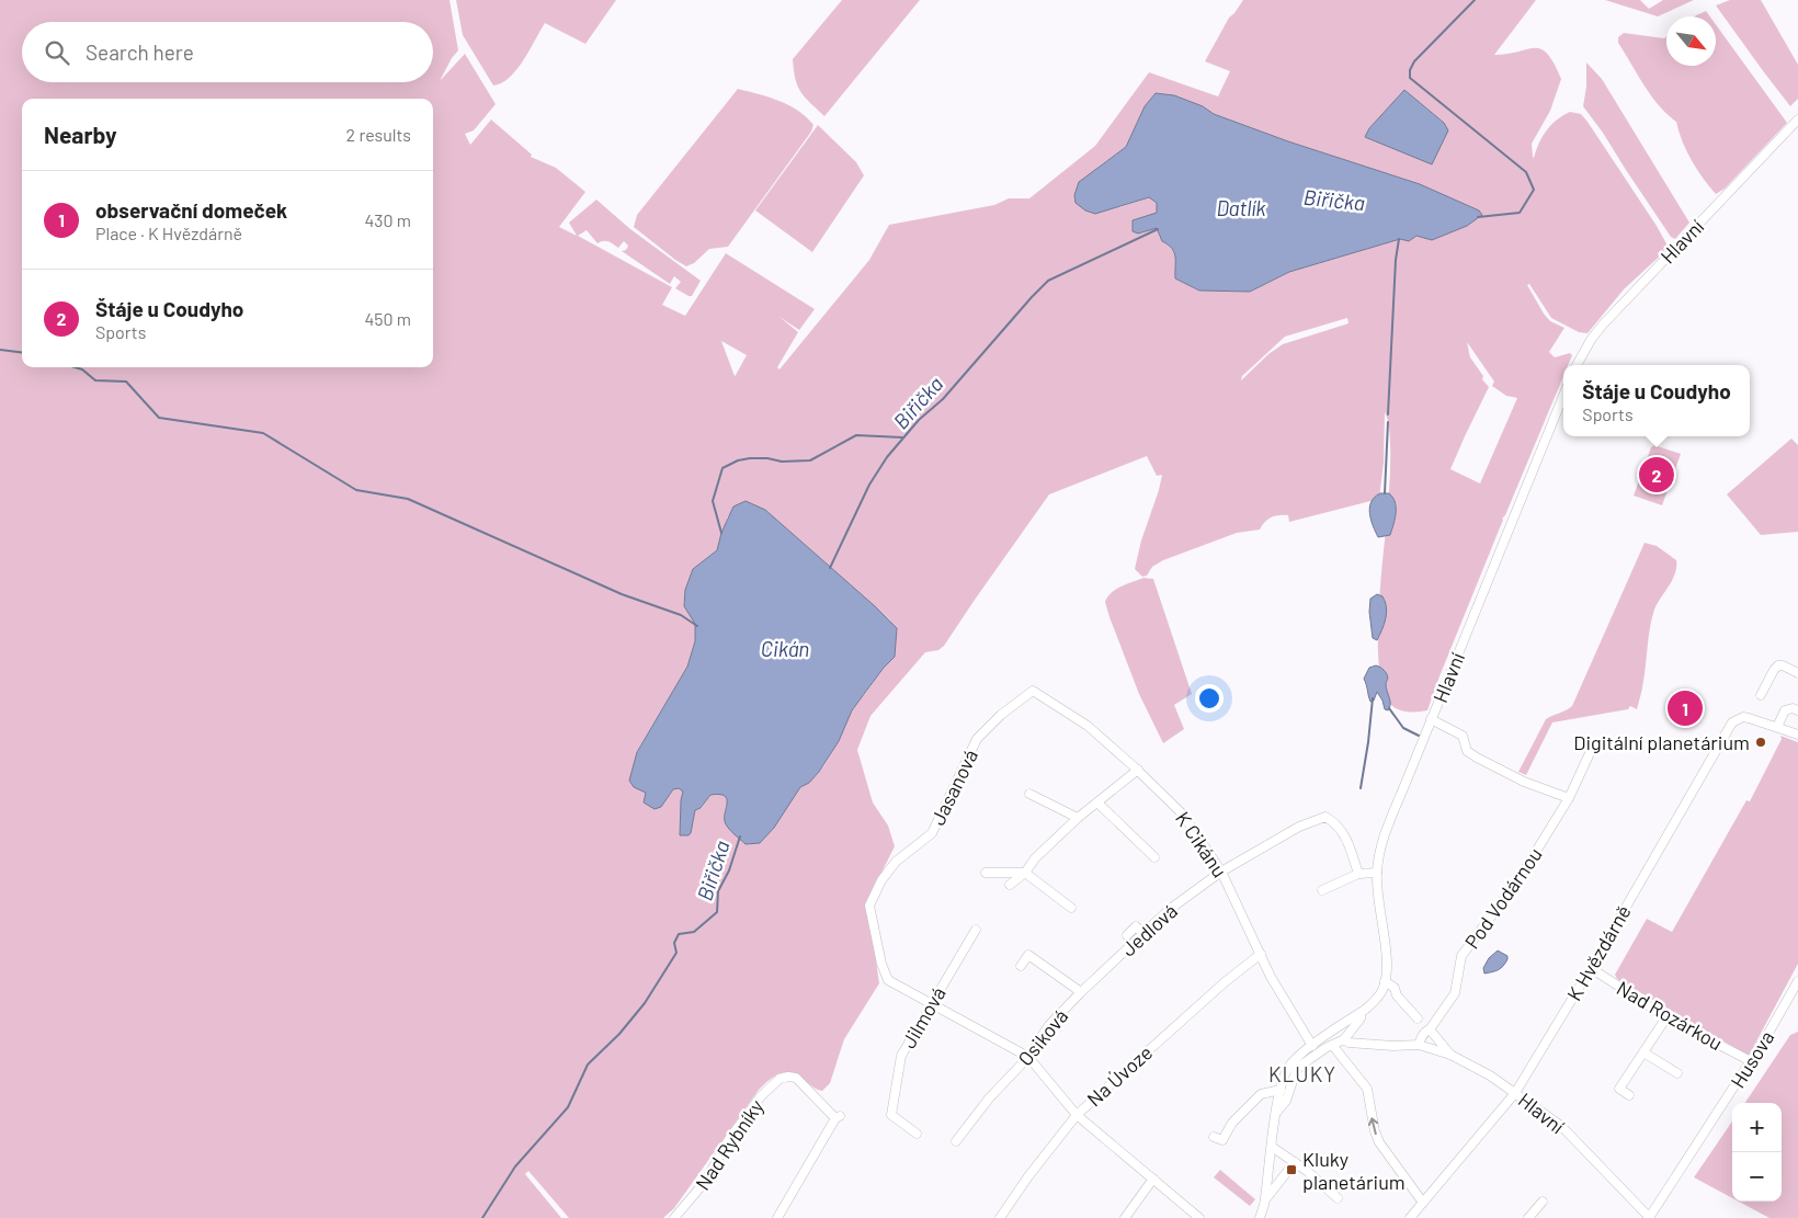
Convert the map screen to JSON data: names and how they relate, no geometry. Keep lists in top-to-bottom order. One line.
{"streets":{"street":["Hlavní","Jasanová","K Cikánu","Pod Vodárnou","Jedlová","K Hvězdárně","Nad Rozárkou","Jilmová","Osiková","Husova","Na Úvoze","Nad Rybníky"]},"crossings":[["Hlavní","K Cikánu"],["Hlavní","Pod Vodárnou"],["Hlavní","K Hvězdárně"],["Hlavní","Husova"],["Jasanová","K Cikánu"],["Jasanová","Jilmová"],["K Cikánu","Jedlová"],["K Cikánu","Na Úvoze"],["Jedlová","Osiková"],["K Hvězdárně","Nad Rozárkou"],["Nad Rozárkou","Husova"]],"districts":["KLUKY"],"water":["Biřička","Datlík","Cikán"],"places":{"other":["Digitální planetárium"],"transit":["Kluky planetárium"]},"north":"bottom right","page":{"search":"Search here","heading":["Nearby","2 results"],"list":[{"mark":"1","name":"observační domeček","note":"Place · K Hvězdárně","value":"430 m"},{"mark":"2","name":"Štáje u Coudyho","note":"Sports","value":"450 m"}],"popup":["Štáje u Coudyho","Sports"],"pins":["2","1"],"map_buttons":["+","−"]}}
